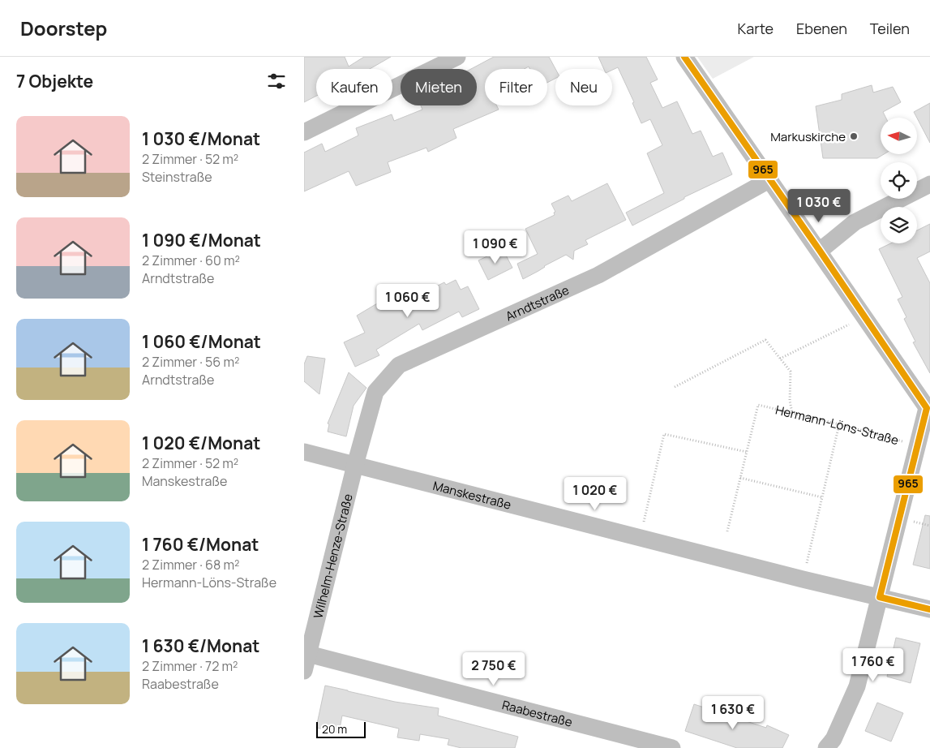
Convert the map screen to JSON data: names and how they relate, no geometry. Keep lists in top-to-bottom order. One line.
{"streets":{"street":["Arndtstraße","Manskestraße","Wilhelm-Henze-Straße","Raabestraße"],"path":["Hermann-Löns-Straße"]},"crossings":[["Arndtstraße","Manskestraße"],["Arndtstraße","Wilhelm-Henze-Straße"],["Manskestraße","Wilhelm-Henze-Straße"],["Wilhelm-Henze-Straße","Raabestraße"]],"places":["Markuskirche"],"lines":["transit line 965"],"scale_bar":"20 m","north":"left","page":{"header":"Doorstep","nav":["Karte","Ebenen","Teilen"],"heading":"7 Objekte","chip":["Kaufen","Mieten","Filter","Neu"],"list":[{"name":"1 030 €/Monat","note":"2 Zimmer · 52 m² · Steinstraße"},{"name":"1 090 €/Monat","note":"2 Zimmer · 60 m² · Arndtstraße"},{"name":"1 060 €/Monat","note":"2 Zimmer · 56 m² · Arndtstraße"},{"name":"1 020 €/Monat","note":"2 Zimmer · 52 m² · Manskestraße"},{"name":"1 760 €/Monat","note":"2 Zimmer · 68 m² · Hermann-Löns-Straße"},{"name":"1 630 €/Monat","note":"2 Zimmer · 72 m² · Raabestraße"}],"price":["1 030 €","1 090 €","1 060 €","1 020 €","1 760 €","2 750 €","1 630 €"],"scale":"20 m"}}
